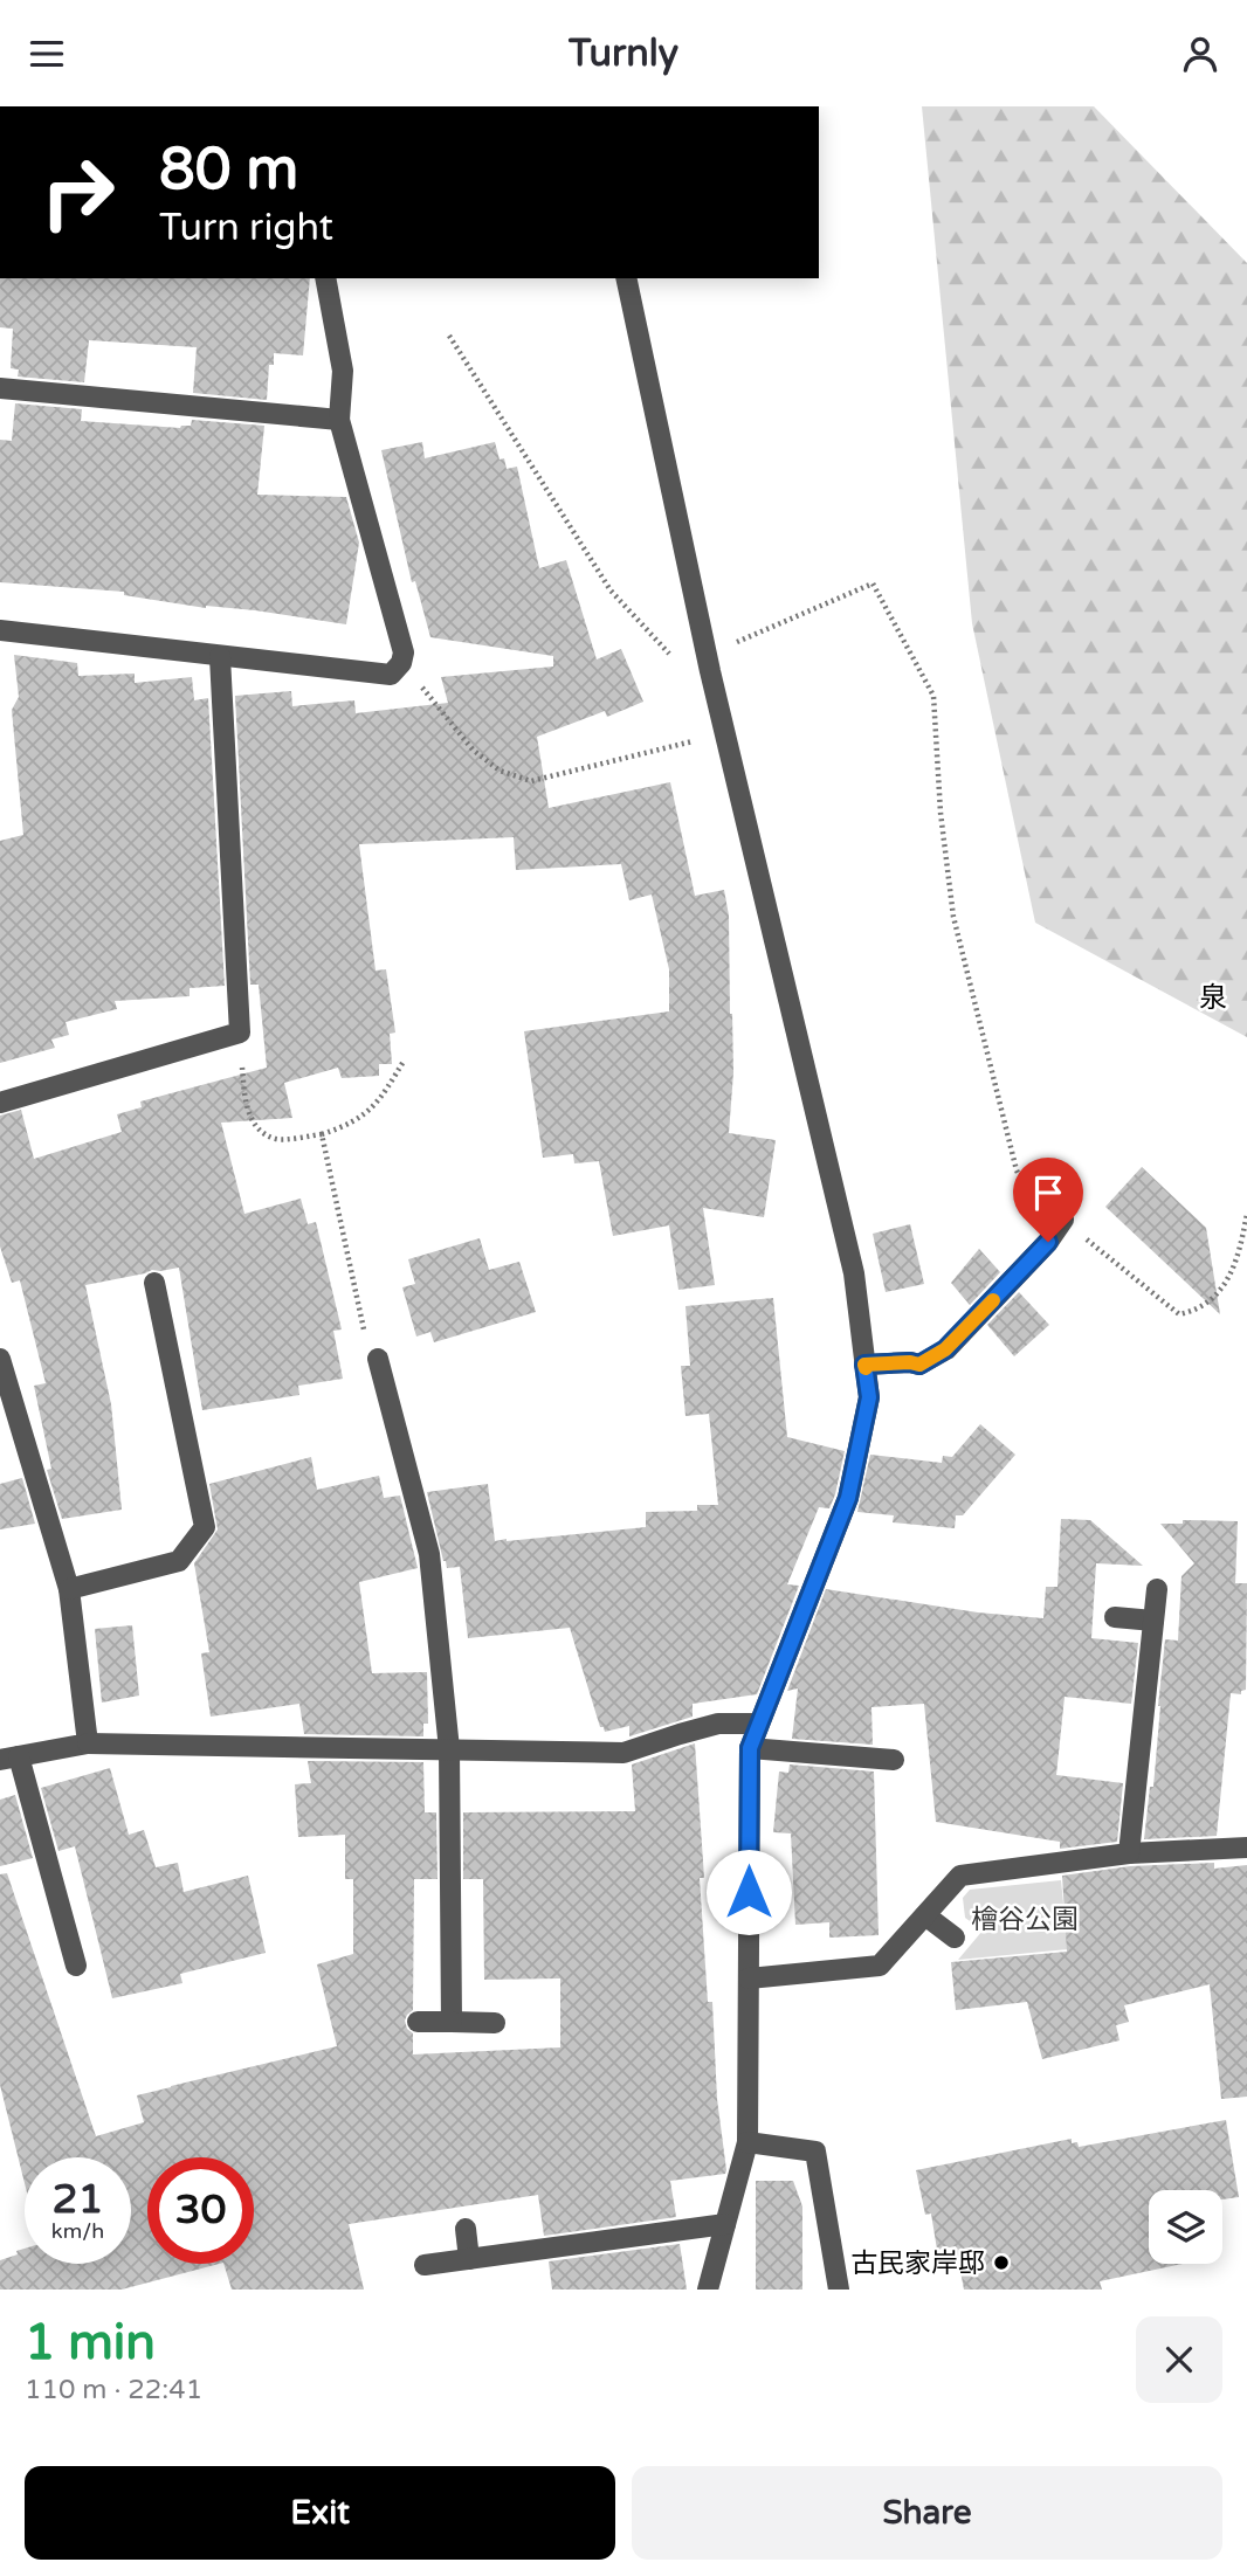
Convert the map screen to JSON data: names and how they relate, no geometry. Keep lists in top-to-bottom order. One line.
{"districts":["泉"],"parks":["檜谷公園"],"places":["古民家岸邸"],"page":{"header":"Turnly","turn":["80 m","Turn right"],"speed":"21 km/h","limit":"30","heading":["1 min","110 m · 22:41"],"buttons":["Exit","Share"]}}
